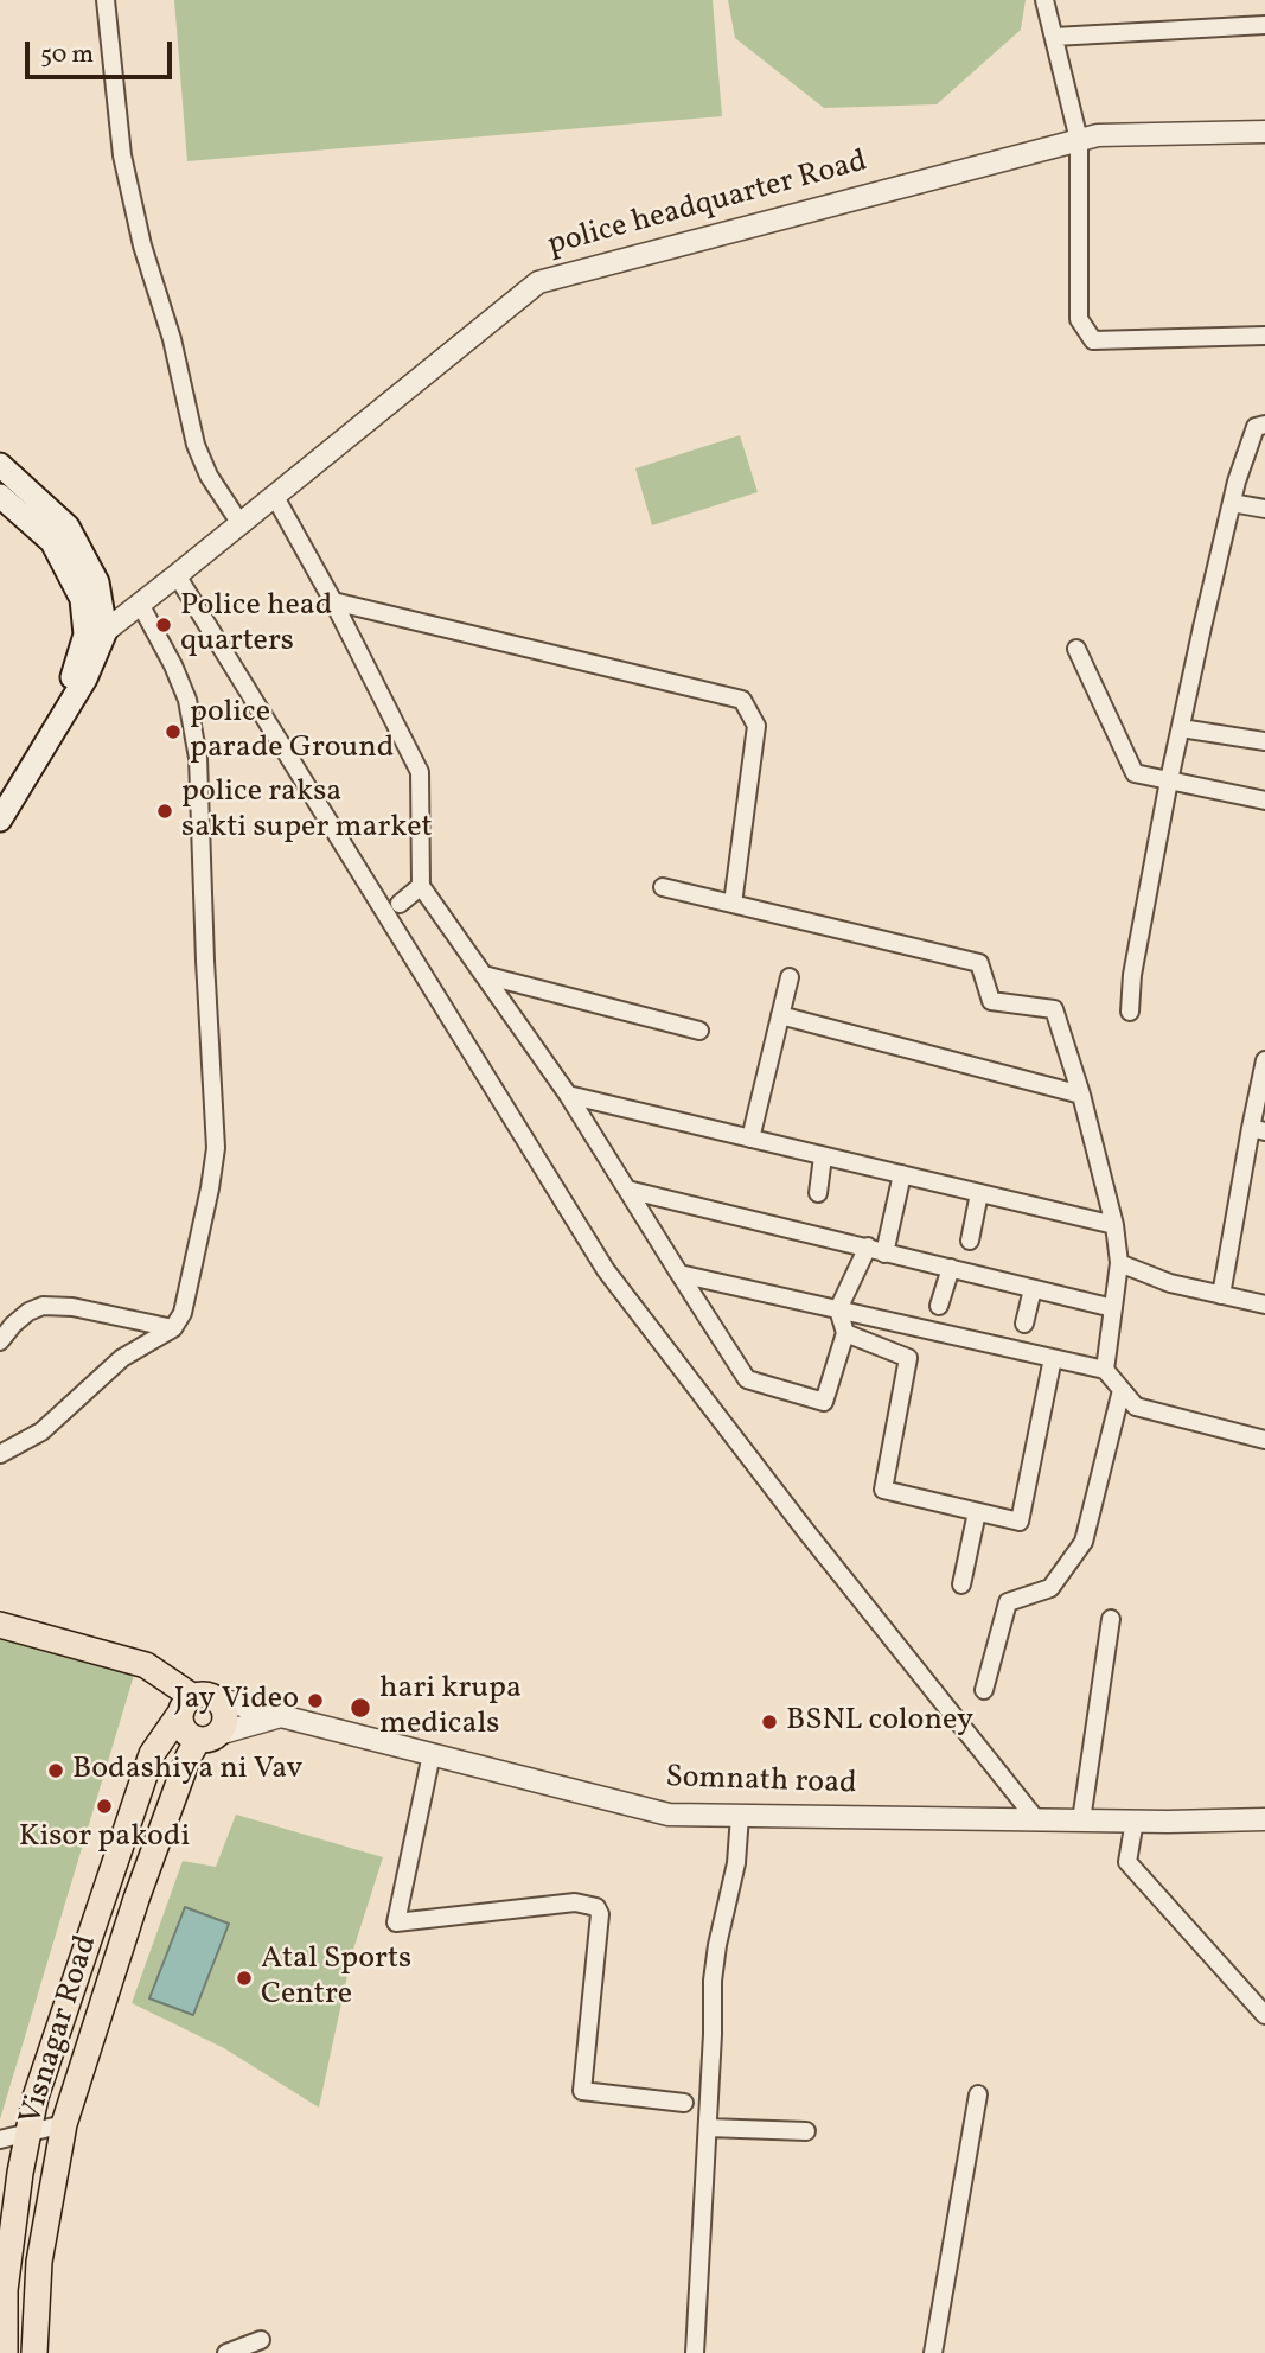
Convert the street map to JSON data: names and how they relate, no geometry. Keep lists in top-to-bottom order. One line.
{"streets":{"main road":["Visnagar Road"],"street":["police headquarter Road","Somnath road"]},"crossings":[["Somnath road","Visnagar Road"]],"places":["Police head quarters","police parade Ground","police raksa sakti super market","Jay Video","hari krupa medicals","BSNL coloney","Bodashiya ni Vav","Kisor pakodi","Atal Sports Centre"],"scale_bar":"50 m"}
